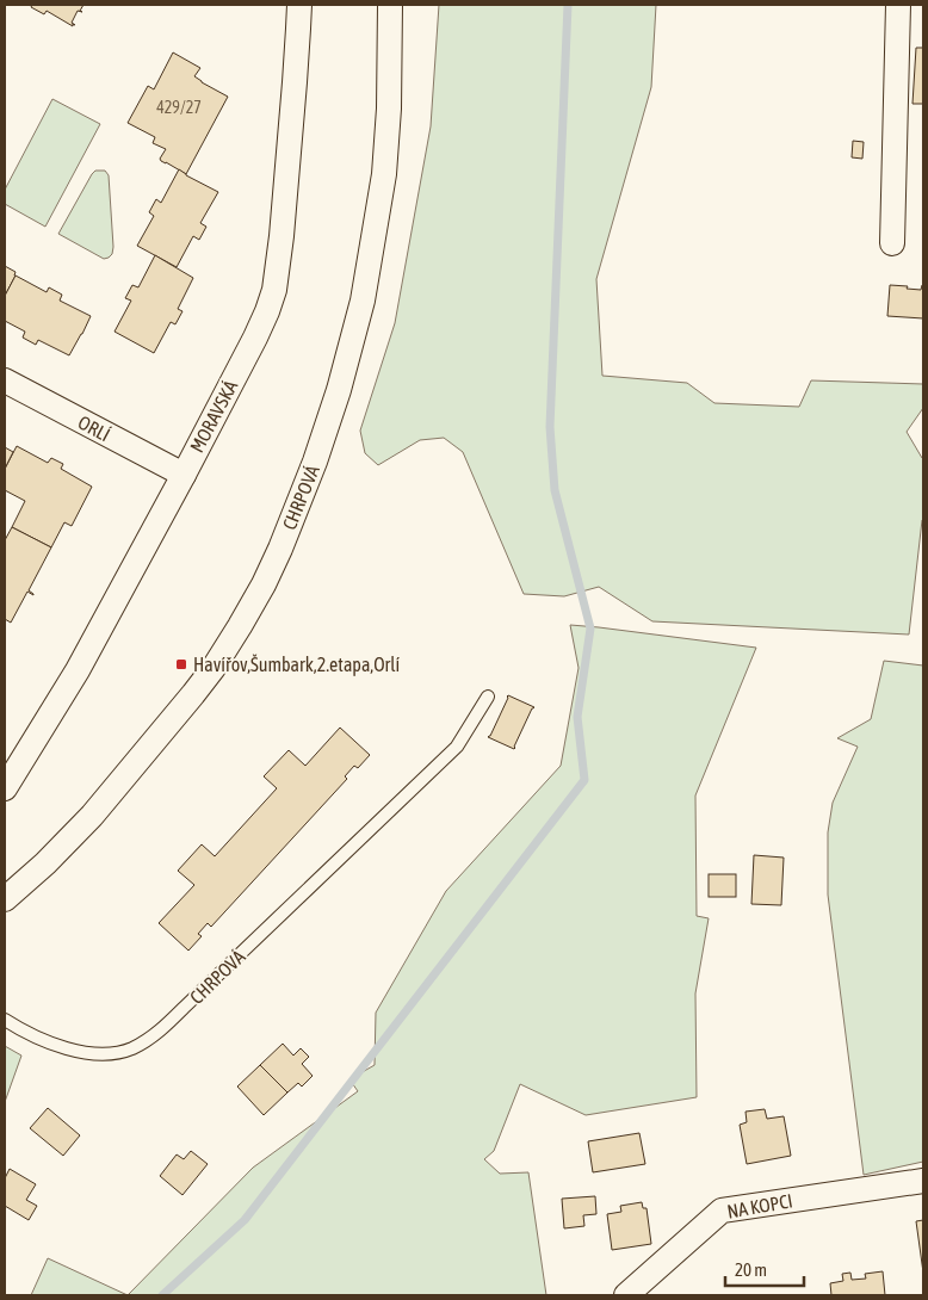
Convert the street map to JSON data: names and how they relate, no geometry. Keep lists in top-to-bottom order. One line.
{"streets":{"street":["MORAVSKÁ","ORLÍ","CHRPOVÁ","NA KOPCI"]},"crossings":[["MORAVSKÁ","ORLÍ"]],"places":{"transit":["Havířov,Šumbark,2.etapa,Orlí"]},"house_numbers":["429/27"],"scale_bar":"20 m"}
